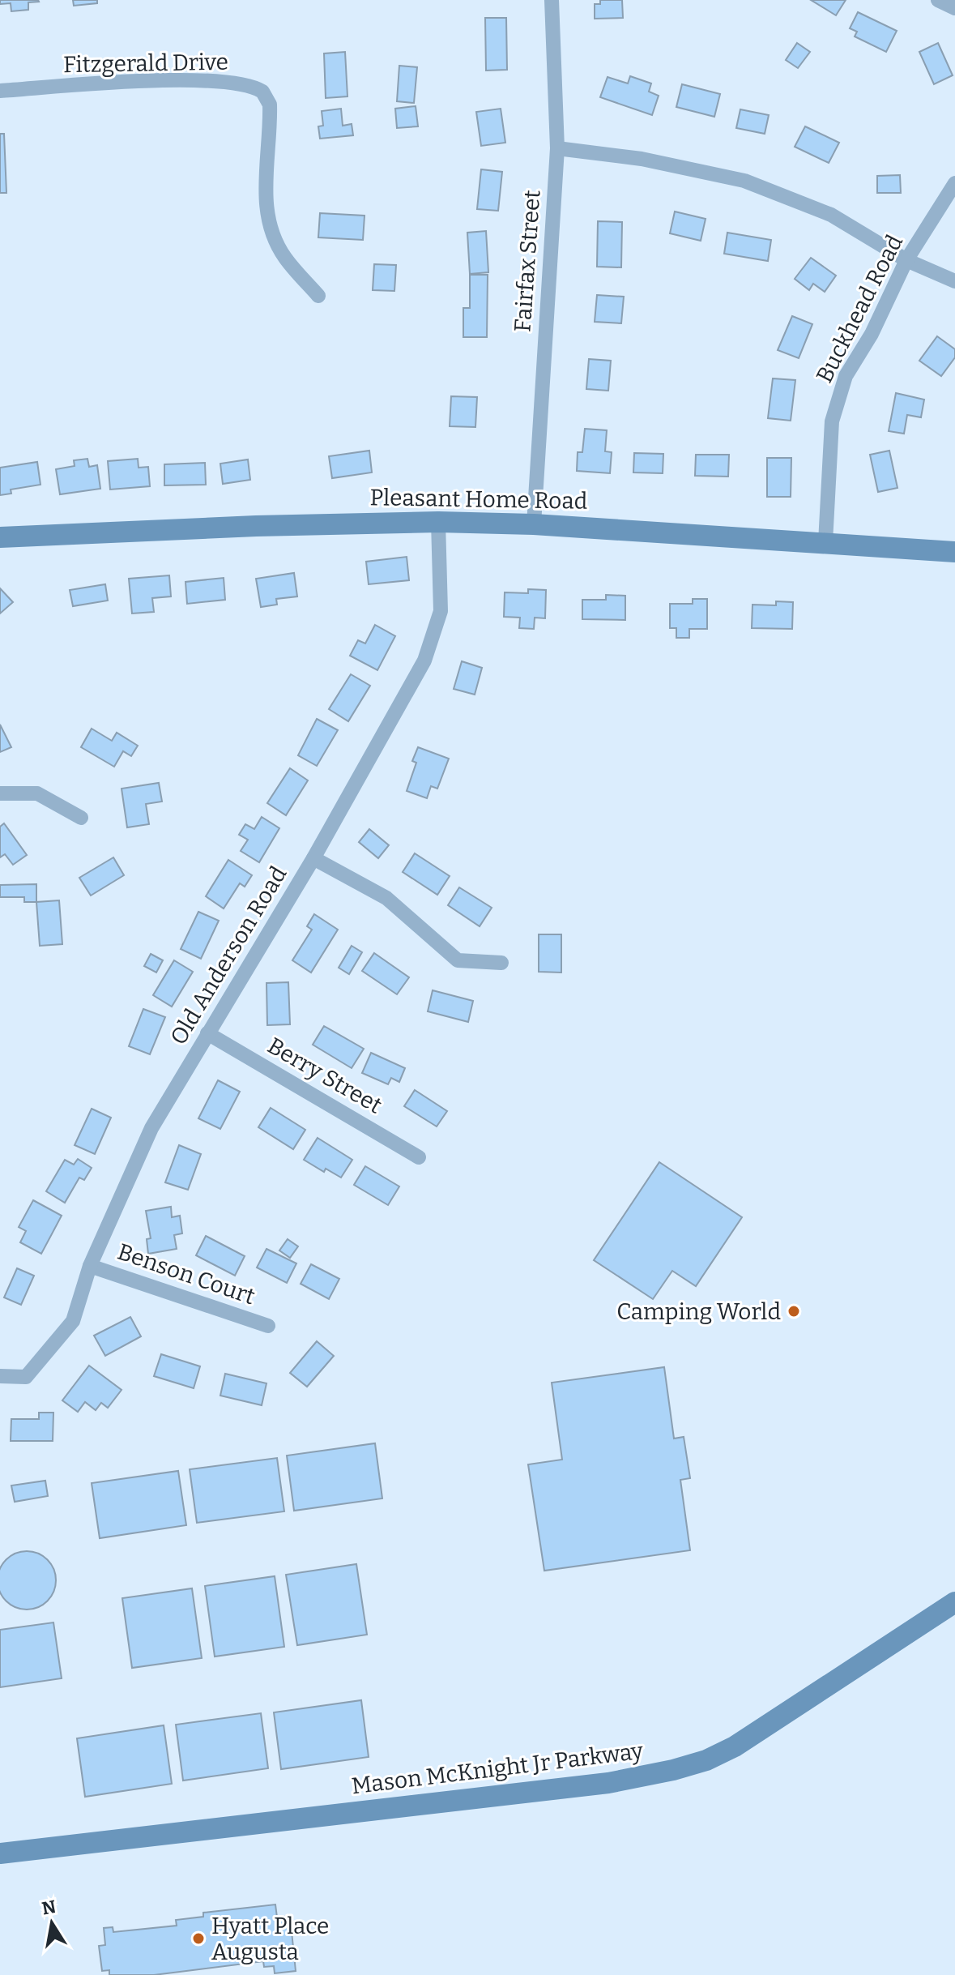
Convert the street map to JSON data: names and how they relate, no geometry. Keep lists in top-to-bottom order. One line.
{"streets":{"main road":["Pleasant Home Road","Mason McKnight Jr Parkway"],"street":["Fitzgerald Drive","Fairfax Street","Buckhead Road","Old Anderson Road","Berry Street","Benson Court"]},"crossings":[["Fairfax Street","Pleasant Home Road"],["Buckhead Road","Pleasant Home Road"],["Pleasant Home Road","Old Anderson Road"],["Old Anderson Road","Berry Street"],["Old Anderson Road","Benson Court"]],"places":["Camping World","Hyatt Place Augusta"],"north":"top"}
